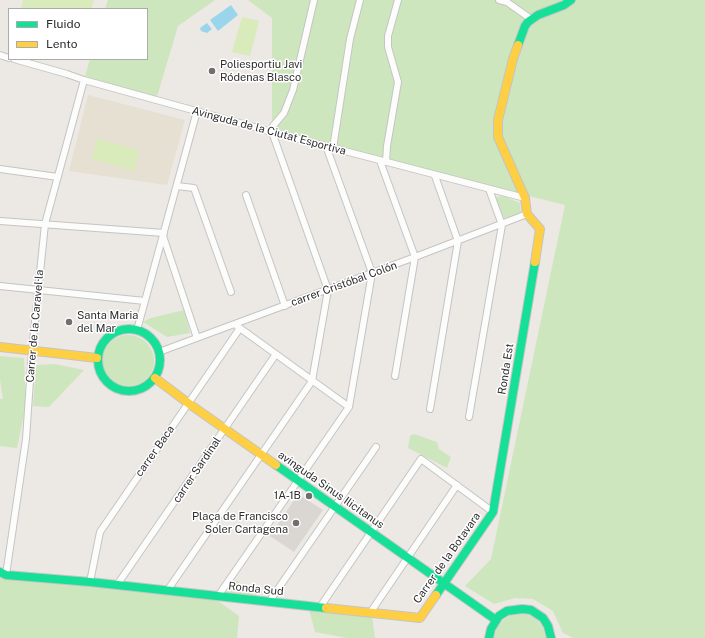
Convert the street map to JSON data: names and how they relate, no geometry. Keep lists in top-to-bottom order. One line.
{"streets":{"street":["Avinguda de la Ciutat Esportiva","carrer Cristóbal Colón","Carrer de la Caravel·la","Ronda Est","carrer Baca","carrer Sardinal","avinguda Sinus Ilicitanus","Carrer de la Botavara","Ronda Sud"]},"crossings":[["Avinguda de la Ciutat Esportiva","Carrer de la Caravel·la"],["carrer Cristóbal Colón","Ronda Est"],["carrer Cristóbal Colón","carrer Baca"],["carrer Cristóbal Colón","avinguda Sinus Ilicitanus"],["Carrer de la Caravel·la","Ronda Sud"],["Ronda Est","Carrer de la Botavara"],["carrer Baca","avinguda Sinus Ilicitanus"],["carrer Baca","Ronda Sud"],["carrer Sardinal","avinguda Sinus Ilicitanus"],["carrer Sardinal","Ronda Sud"],["avinguda Sinus Ilicitanus","Carrer de la Botavara"],["Carrer de la Botavara","Ronda Sud"]],"places":["Poliesportiu Javi Ródenas Blasco","Santa Maria del Mar","1A-1B","Plaça de Francisco Soler Cartagena"],"legend":["Fluido","Lento"]}
